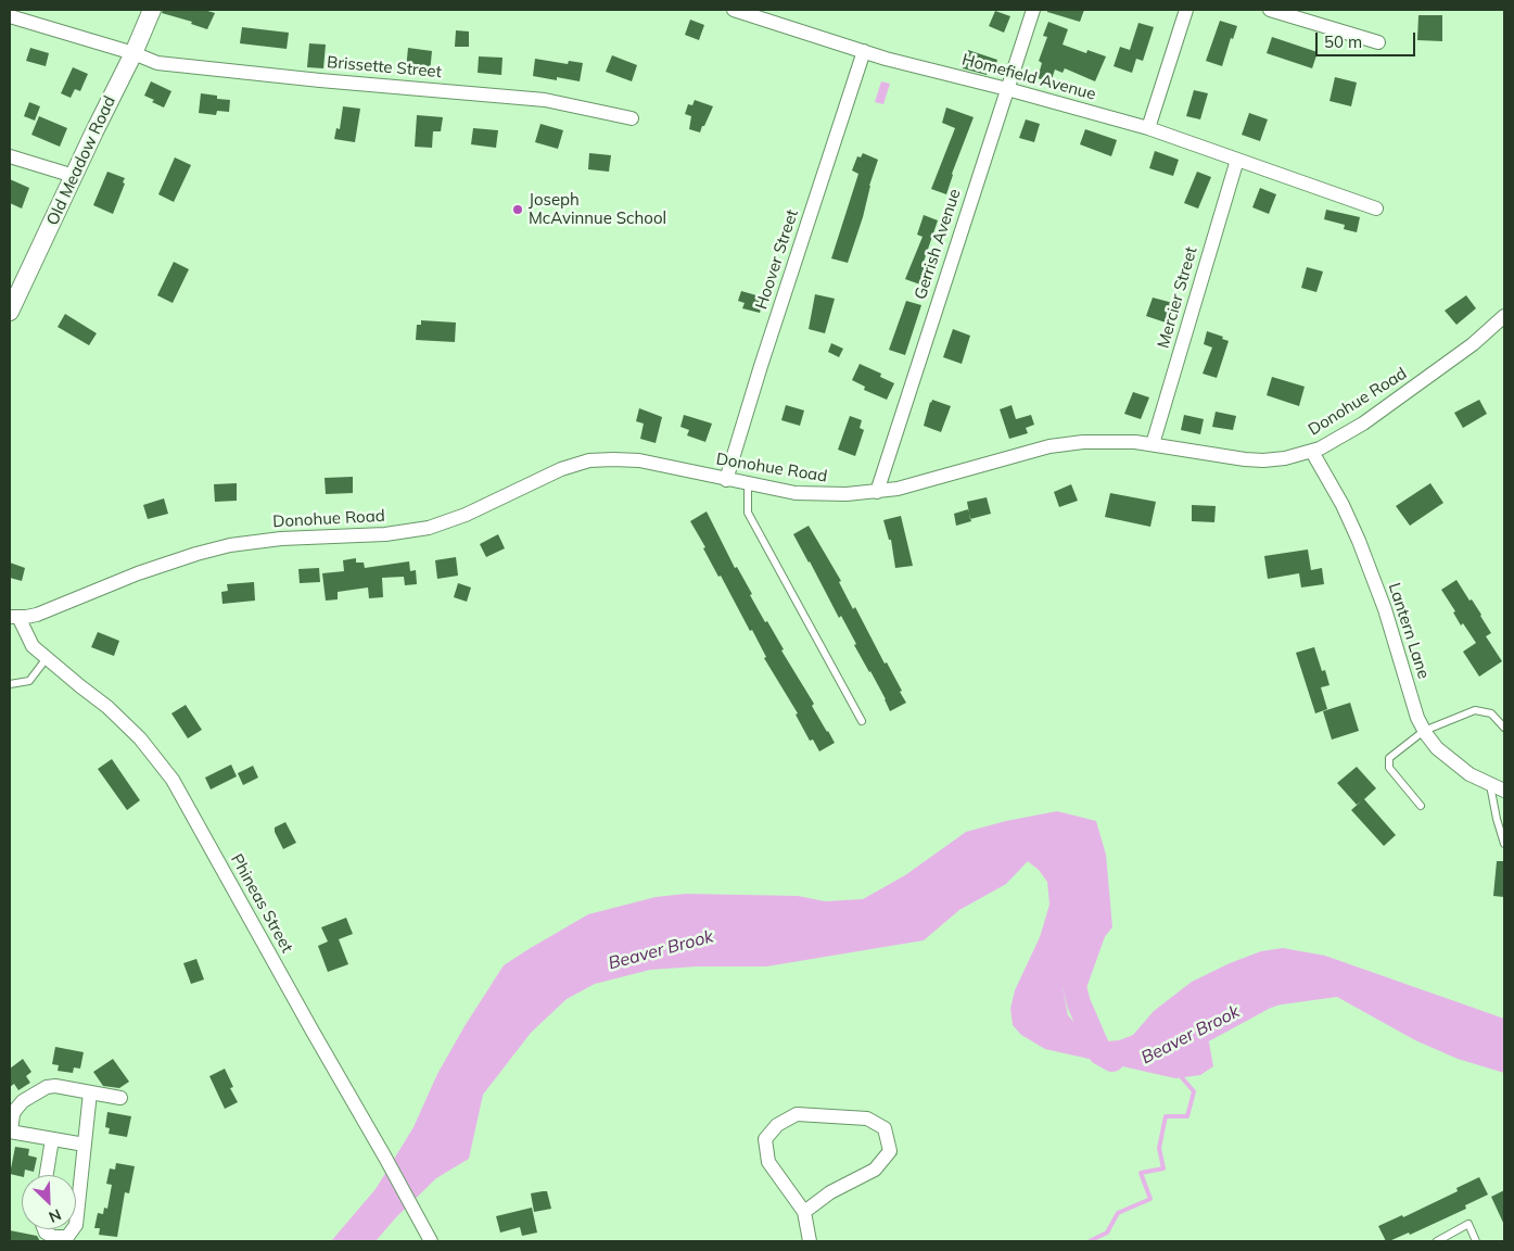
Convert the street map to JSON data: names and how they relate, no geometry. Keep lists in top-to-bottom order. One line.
{"streets":{"street":["Brissette Street","Homefield Avenue","Old Meadow Road","Gerrish Avenue","Hoover Street","Mercier Street","Donohue Road","Lantern Lane","Phineas Street"]},"crossings":[["Brissette Street","Old Meadow Road"],["Homefield Avenue","Gerrish Avenue"],["Homefield Avenue","Hoover Street"],["Homefield Avenue","Mercier Street"],["Gerrish Avenue","Donohue Road"],["Hoover Street","Donohue Road"],["Mercier Street","Donohue Road"],["Donohue Road","Lantern Lane"],["Donohue Road","Phineas Street"]],"water":["Beaver Brook"],"places":["Joseph McAvinnue School"],"scale_bar":"50 m","north":"bottom right"}
